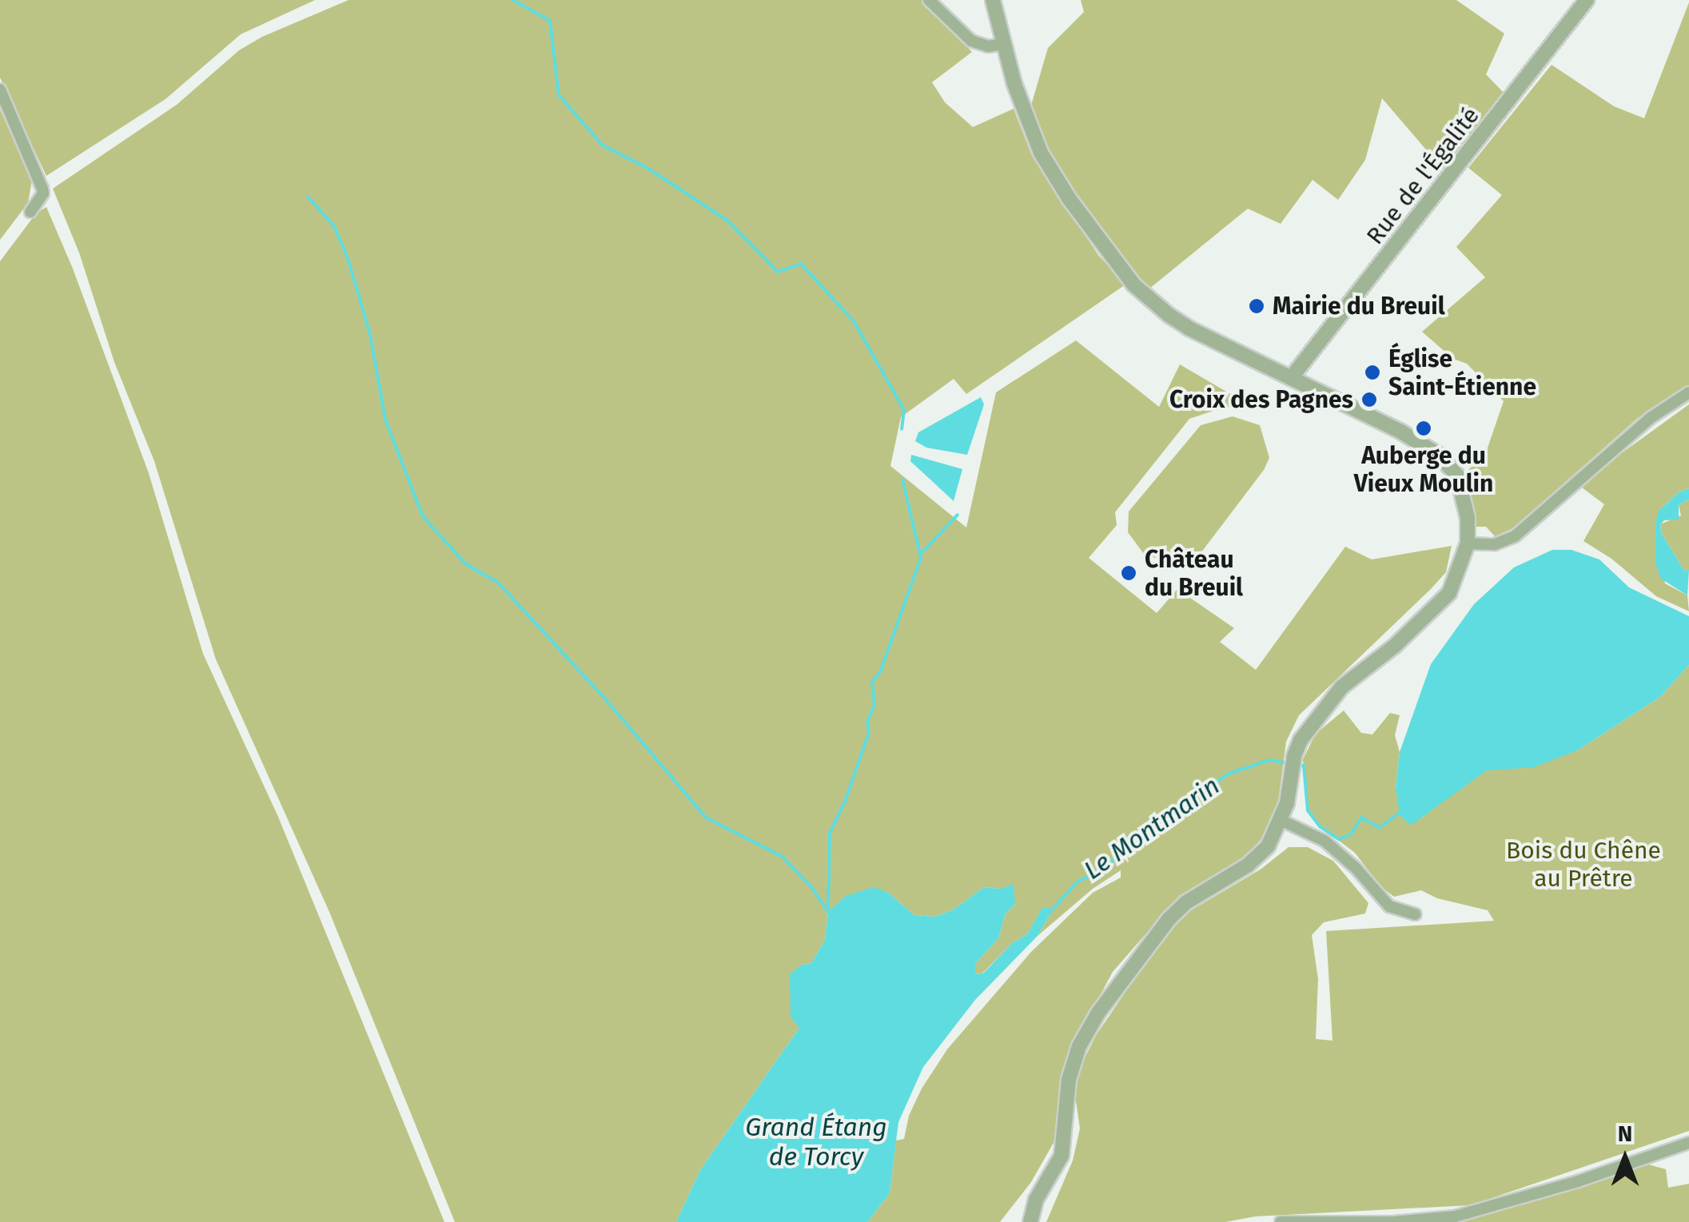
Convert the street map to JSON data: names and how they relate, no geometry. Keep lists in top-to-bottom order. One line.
{"streets":{"street":["Rue de l'Égalité"]},"water":["Le Montmarin","Grand Étang de Torcy"],"parks":["Bois du Chêne au Prêtre"],"places":["Mairie du Breuil","Église Saint-Étienne","Croix des Pagnes","Auberge du Vieux Moulin","Château du Breuil"],"north":"top"}
